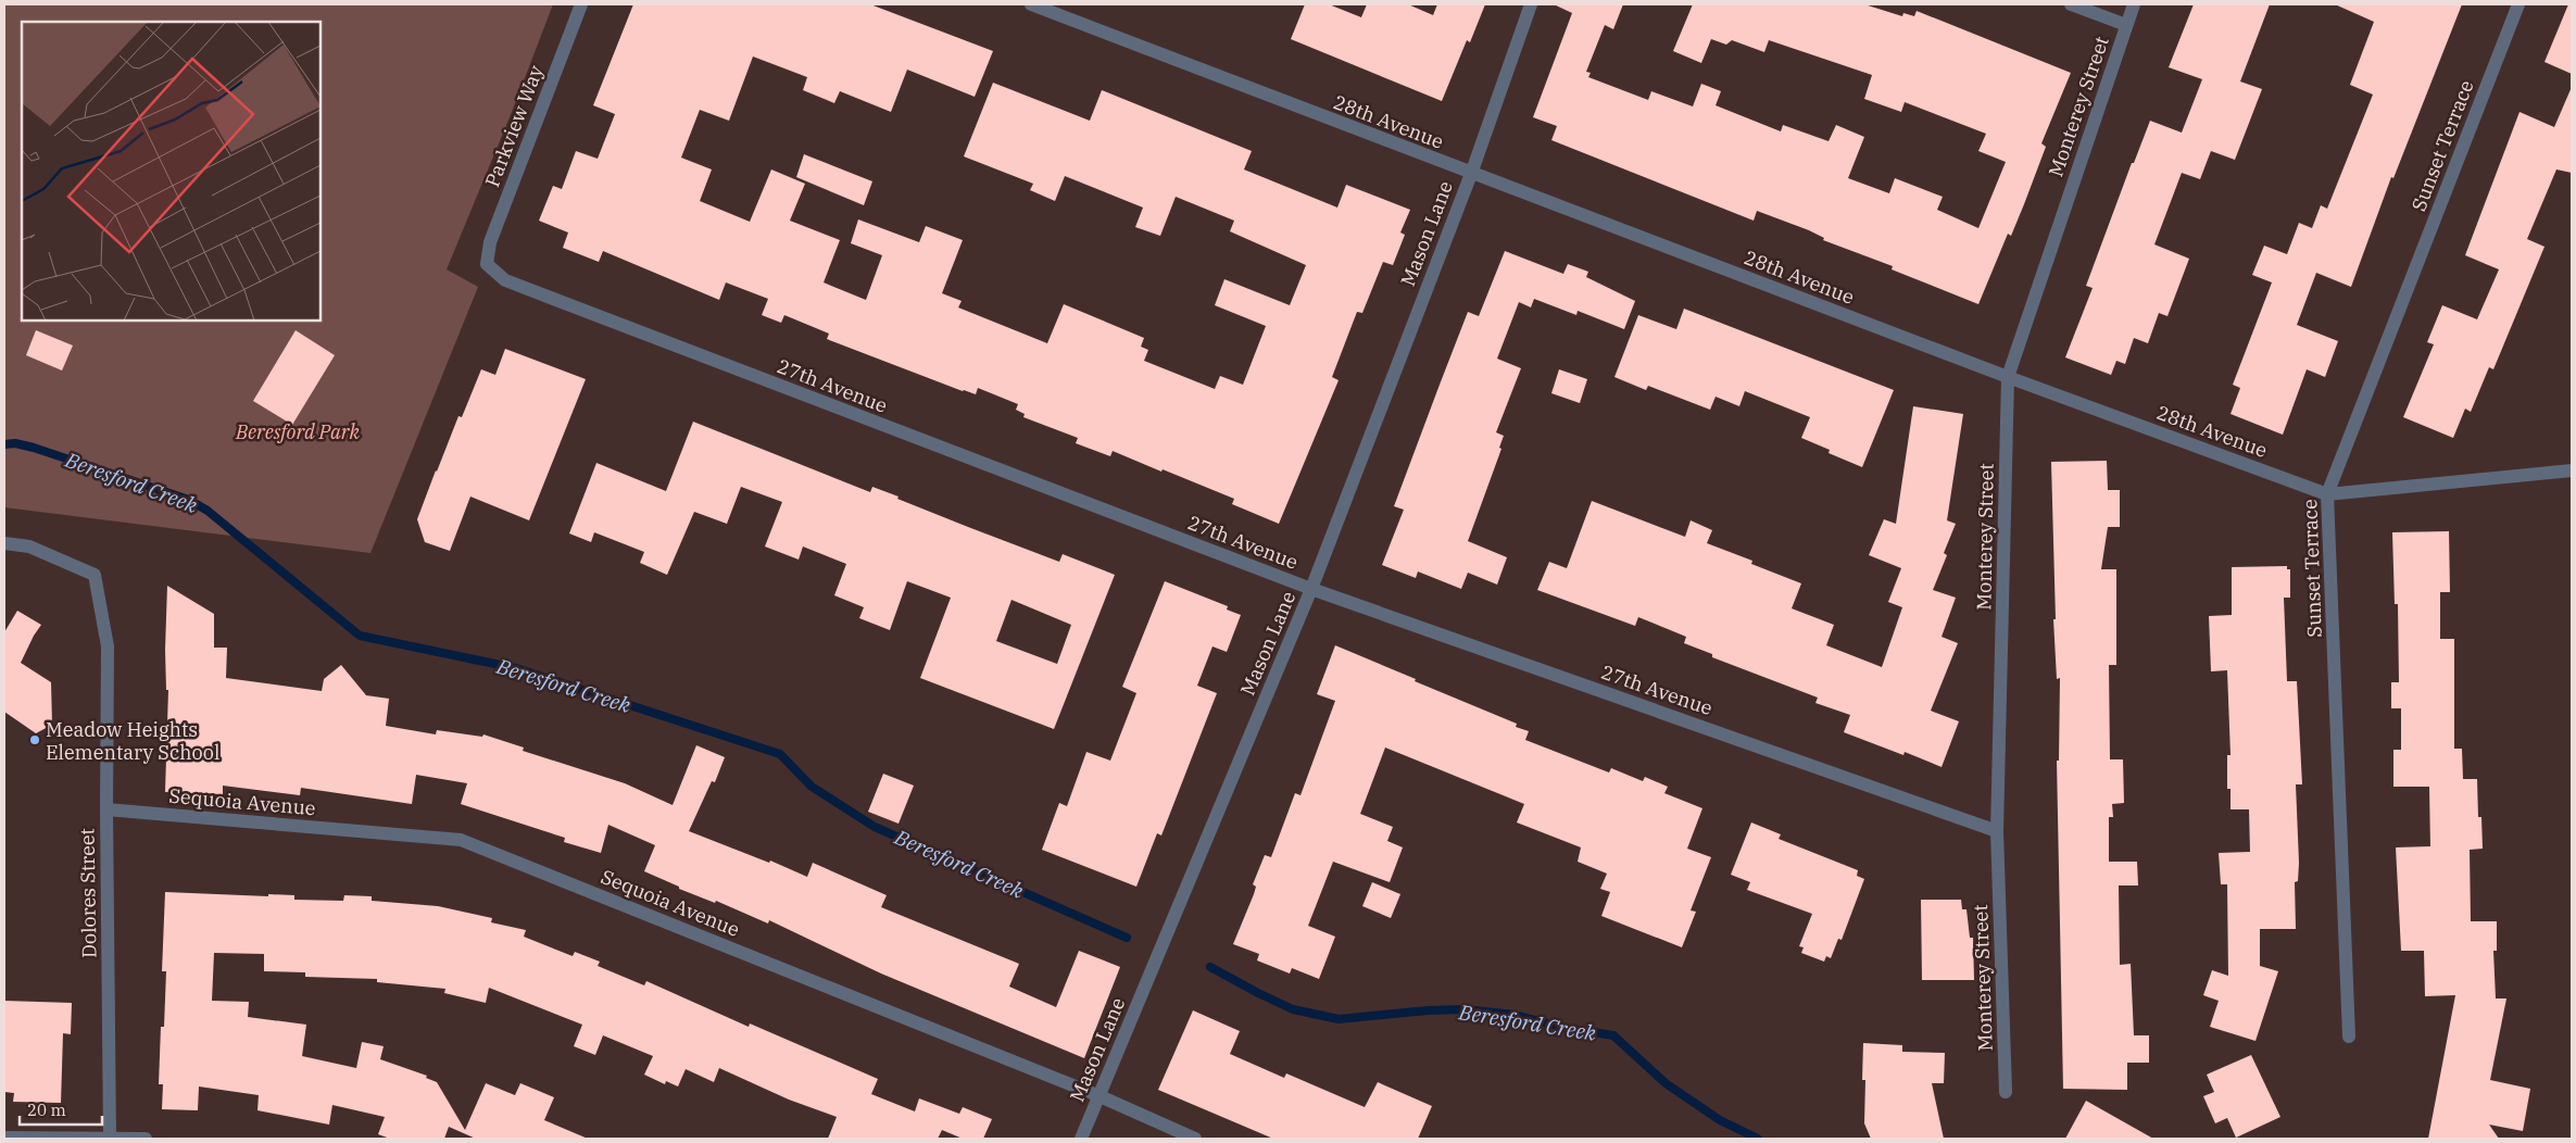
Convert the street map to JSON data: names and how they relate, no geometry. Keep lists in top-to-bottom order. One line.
{"streets":{"street":["Monterey Street","28th Avenue","Parkview Way","Sunset Terrace","Mason Lane","27th Avenue","Sequoia Avenue","Dolores Street"]},"crossings":[["Monterey Street","28th Avenue"],["Monterey Street","27th Avenue"],["28th Avenue","Sunset Terrace"],["28th Avenue","Mason Lane"],["Parkview Way","27th Avenue"],["Mason Lane","27th Avenue"],["Mason Lane","Sequoia Avenue"],["Sequoia Avenue","Dolores Street"]],"water":["Beresford Creek"],"parks":["Beresford Park"],"places":["Meadow Heights Elementary School"],"scale_bar":"20 m"}
